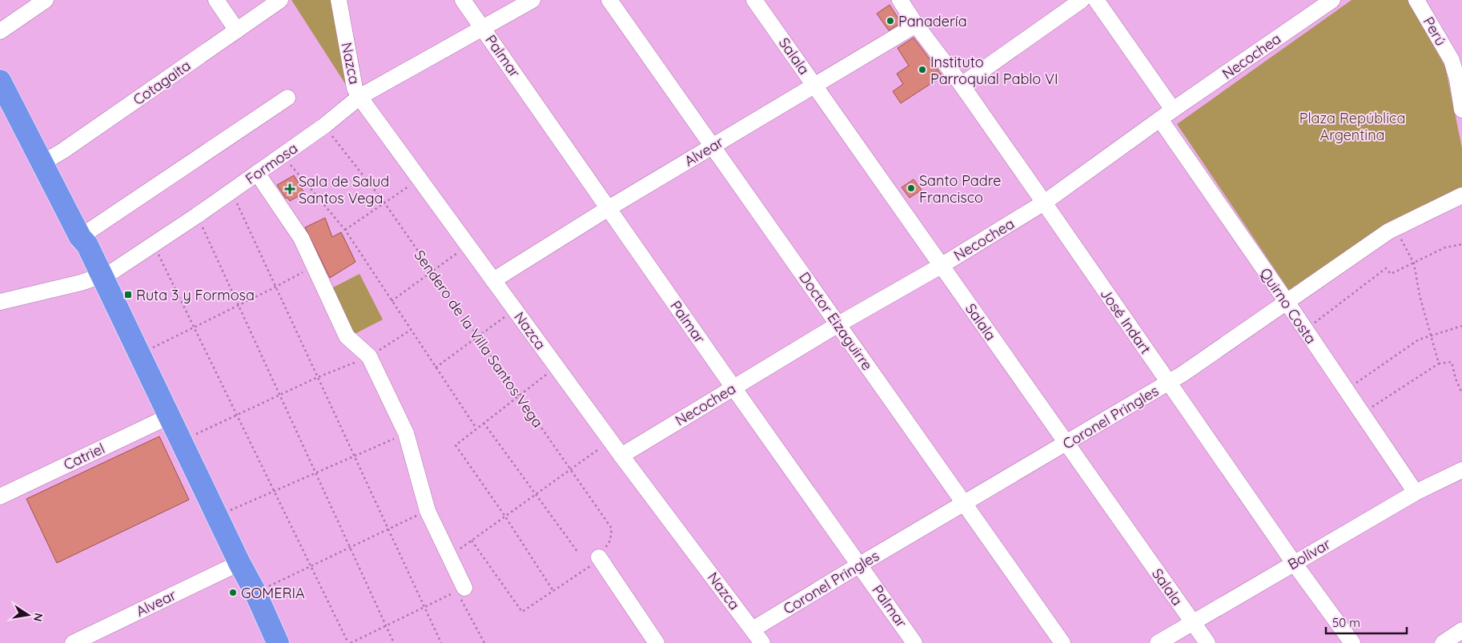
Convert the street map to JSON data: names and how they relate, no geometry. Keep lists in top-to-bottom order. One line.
{"streets":{"street":["Perú","Palmar","Salala","Necochea","Nazca","Cotagaita","Alvear","Formosa","Quirno Costa","Doctor Eizaguirre","José Indart","Coronel Pringles","Catriel","Bolívar"],"path":["Sendero de la Villa Santos Vega"]},"crossings":[["Palmar","Necochea"],["Palmar","Alvear"],["Palmar","Formosa"],["Palmar","Coronel Pringles"],["Salala","Necochea"],["Salala","Alvear"],["Salala","Coronel Pringles"],["Salala","Bolívar"],["Necochea","Nazca"],["Necochea","Quirno Costa"],["Necochea","Doctor Eizaguirre"],["Necochea","José Indart"],["Nazca","Alvear"],["Nazca","Formosa"],["Nazca","Coronel Pringles"],["Alvear","Doctor Eizaguirre"],["Alvear","José Indart"],["Formosa","Sendero de la Villa Santos Vega"],["Quirno Costa","Coronel Pringles"],["Quirno Costa","Bolívar"],["Doctor Eizaguirre","Coronel Pringles"],["José Indart","Coronel Pringles"],["José Indart","Bolívar"]],"parks":["Plaza República Argentina"],"places":{"other":["Panadería","Instituto Parroquial Pablo VI","Santo Padre Francisco","GOMERIA"],"health":["Sala de Salud Santos Vega"],"transit":["Ruta 3 y Formosa"]},"scale_bar":"50 m","north":"right"}
